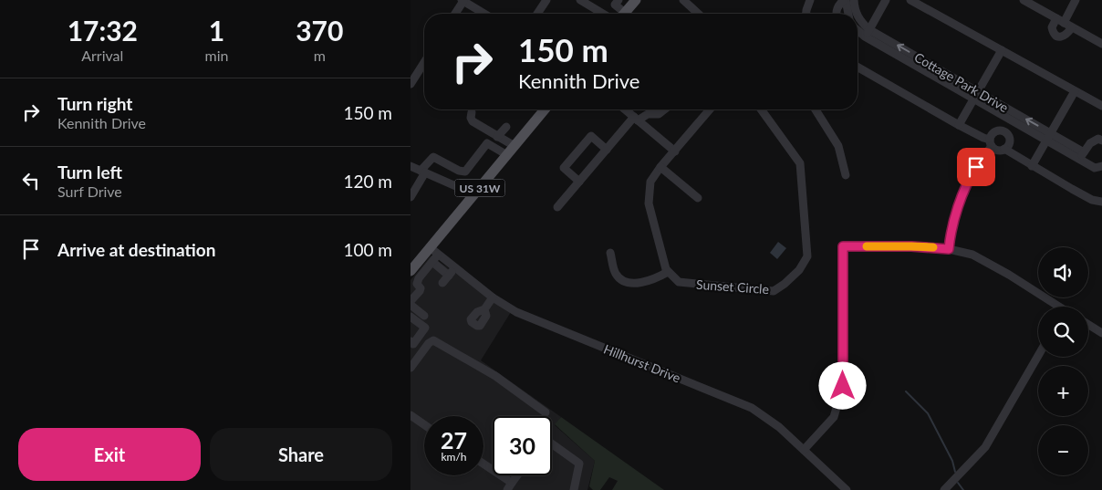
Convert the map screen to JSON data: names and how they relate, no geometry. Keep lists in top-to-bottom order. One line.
{"streets":{"main road":["US 31W"],"street":["Cottage Park Drive","Sunset Circle","Hillhurst Drive"]},"crossings":[["US 31W","Hillhurst Drive"]],"page":{"eta":["17:32","Arrival","1","min","370","m"],"turn":["150 m","Kennith Drive"],"list":[{"name":"Turn right","note":"Kennith Drive","value":"150 m"},{"name":"Turn left","note":"Surf Drive","value":"120 m"},{"name":"Arrive at destination","value":"100 m"}],"map_buttons":["+","−"],"speed":"27 km/h","limit":"30","buttons":["Exit","Share"]}}
